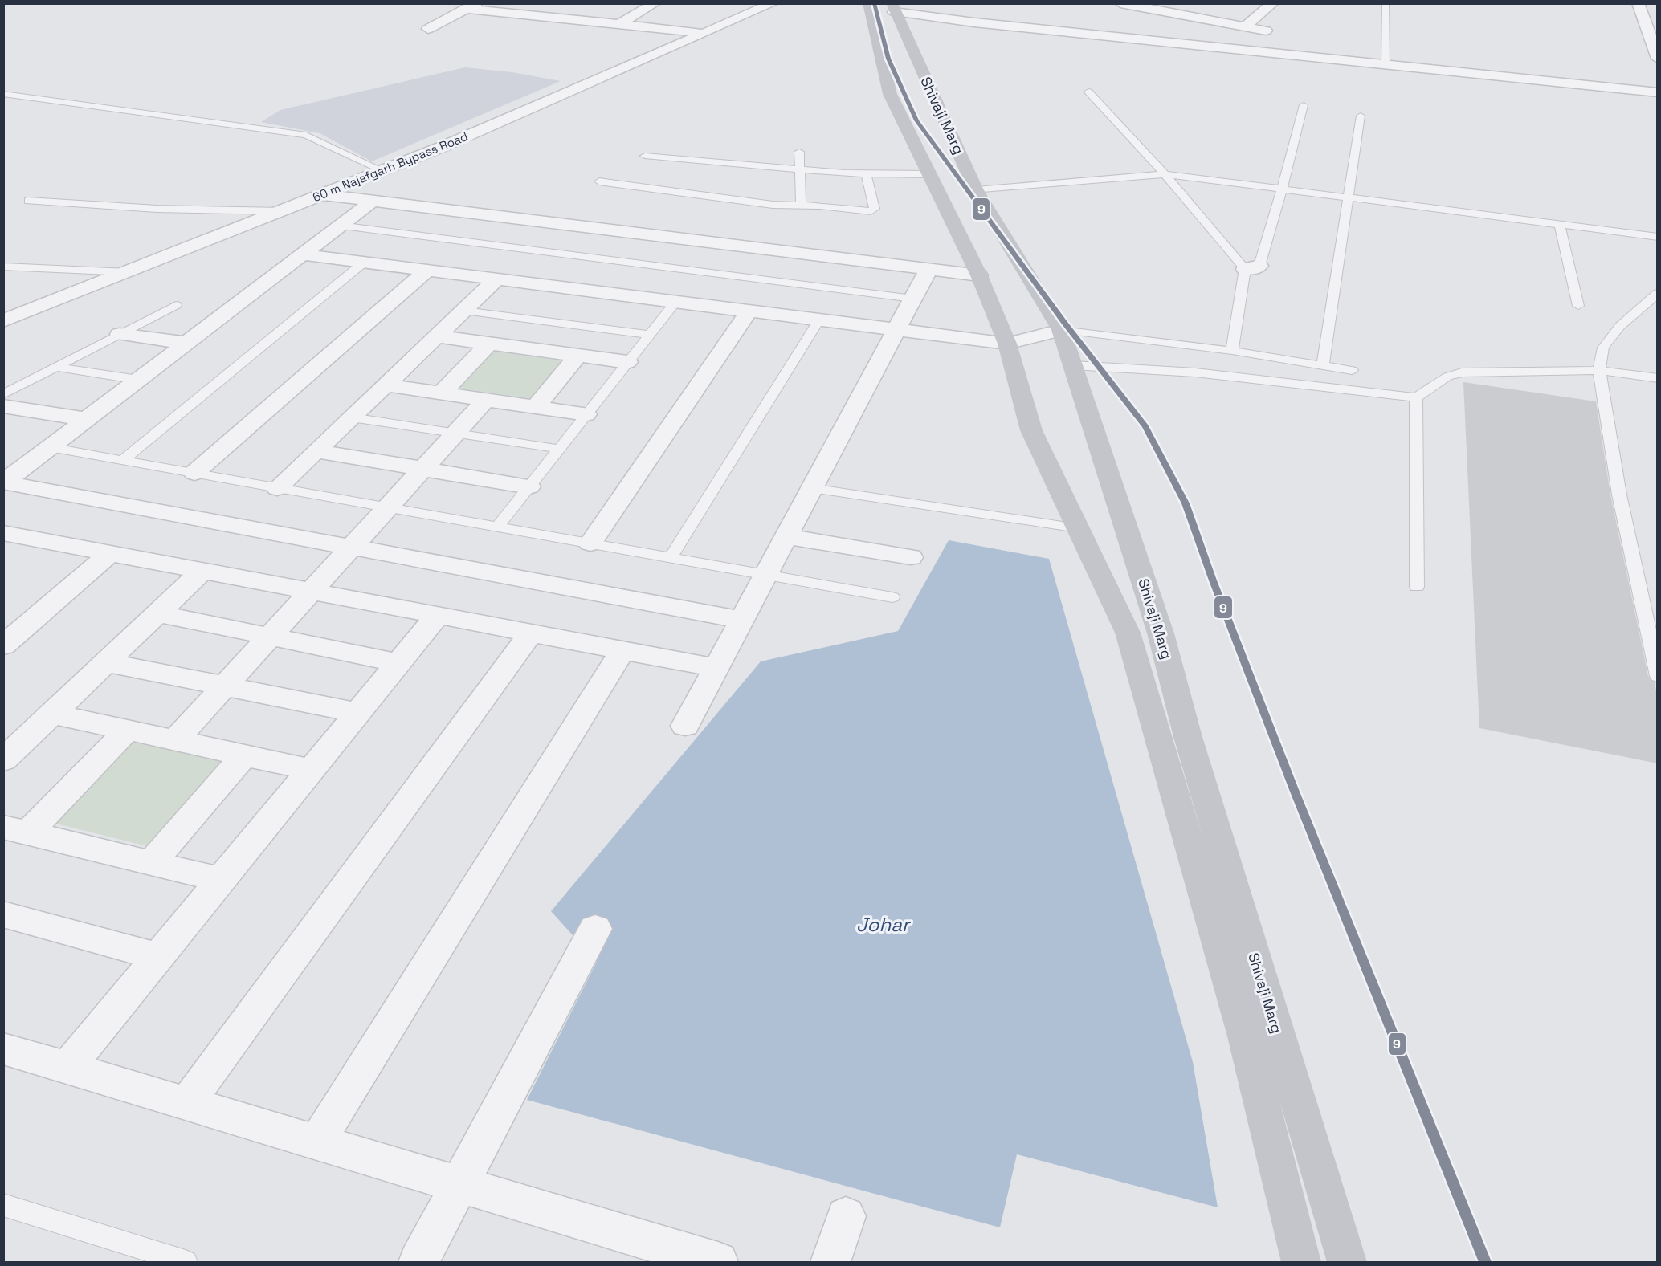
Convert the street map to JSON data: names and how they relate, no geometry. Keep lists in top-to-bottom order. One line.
{"streets":{"main road":["Shivaji Marg"],"street":["60 m Najafgarh Bypass Road"]},"water":["Johar"],"lines":["transit line 9"]}
